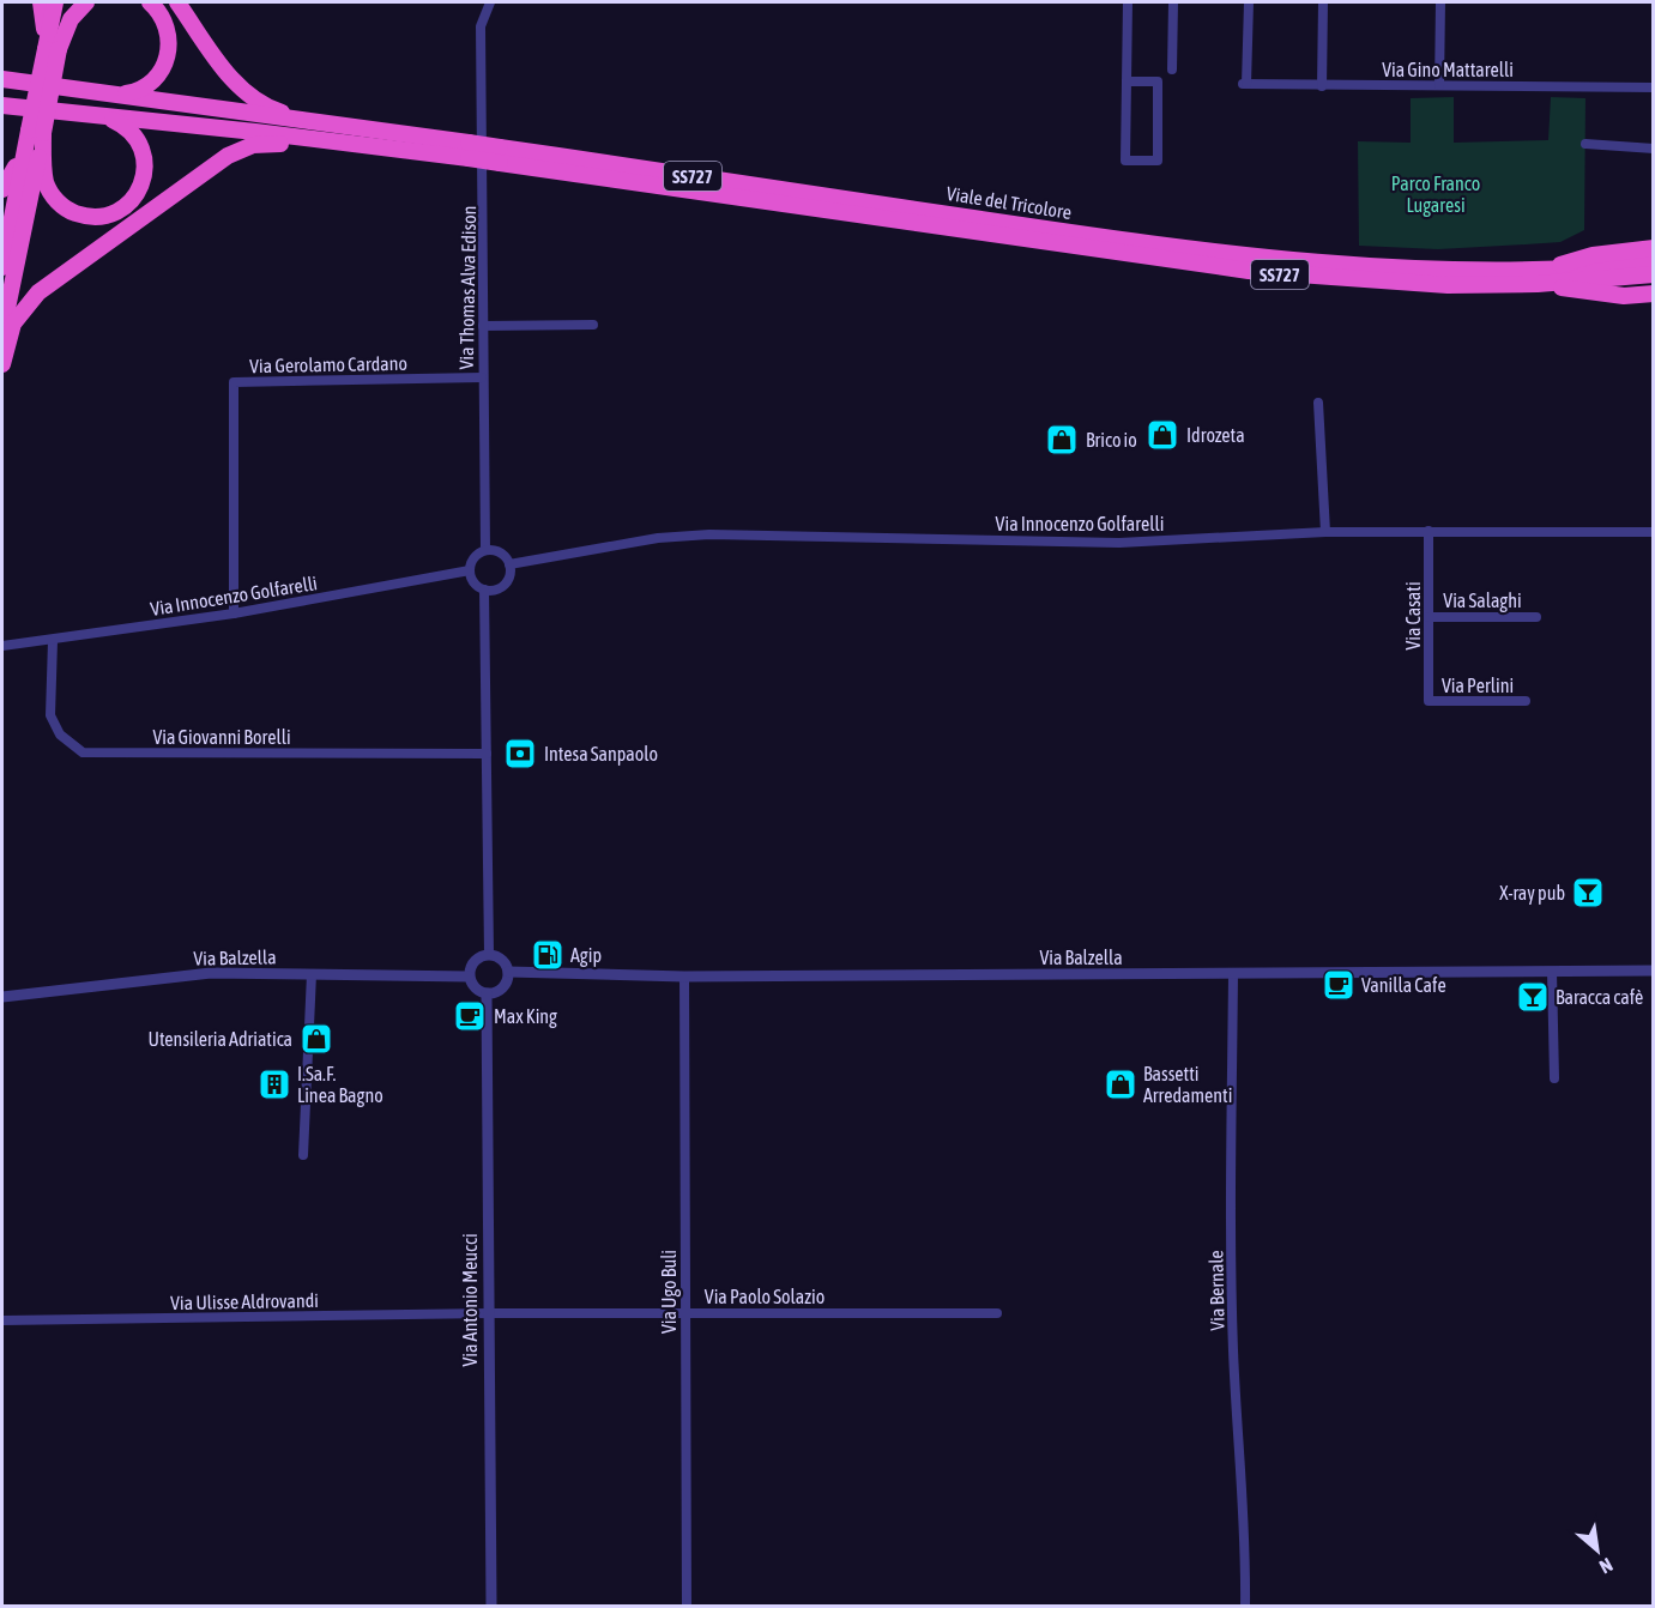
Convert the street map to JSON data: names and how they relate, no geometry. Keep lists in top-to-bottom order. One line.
{"streets":{"highway":["SS727","Viale del Tricolore"],"street":["Via Gino Mattarelli","Via Thomas Alva Edison","Via Gerolamo Cardano","Via Innocenzo Golfarelli","Via Salaghi","Via Casati","Via Perlini","Via Giovanni Borelli","Via Balzella","Via Bernale","Via Ugo Buli","Via Paolo Solazio","Via Antonio Meucci","Via Ulisse Aldrovandi"]},"crossings":[["Via Thomas Alva Edison","Via Gerolamo Cardano"],["Via Thomas Alva Edison","Via Innocenzo Golfarelli"],["Via Gerolamo Cardano","Via Innocenzo Golfarelli"],["Via Innocenzo Golfarelli","Via Casati"],["Via Innocenzo Golfarelli","Via Giovanni Borelli"],["Via Salaghi","Via Casati"],["Via Casati","Via Perlini"],["Via Balzella","Via Bernale"],["Via Balzella","Via Ugo Buli"],["Via Balzella","Via Antonio Meucci"],["Via Ugo Buli","Via Paolo Solazio"],["Via Paolo Solazio","Via Antonio Meucci"],["Via Paolo Solazio","Via Ulisse Aldrovandi"],["Via Antonio Meucci","Via Ulisse Aldrovandi"]],"parks":["Parco Franco Lugaresi"],"places":{"shop":["Idrozeta","Brico io","Utensileria Adriatica","Bassetti Arredamenti"],"bank":["Intesa Sanpaolo"],"bar":["X-ray pub","Baracca cafè"],"fuel station":["Agip"],"cafe":["Vanilla Cafe","Max King"],"building":["I.Sa.F. Linea Bagno"]},"north":"bottom right"}
